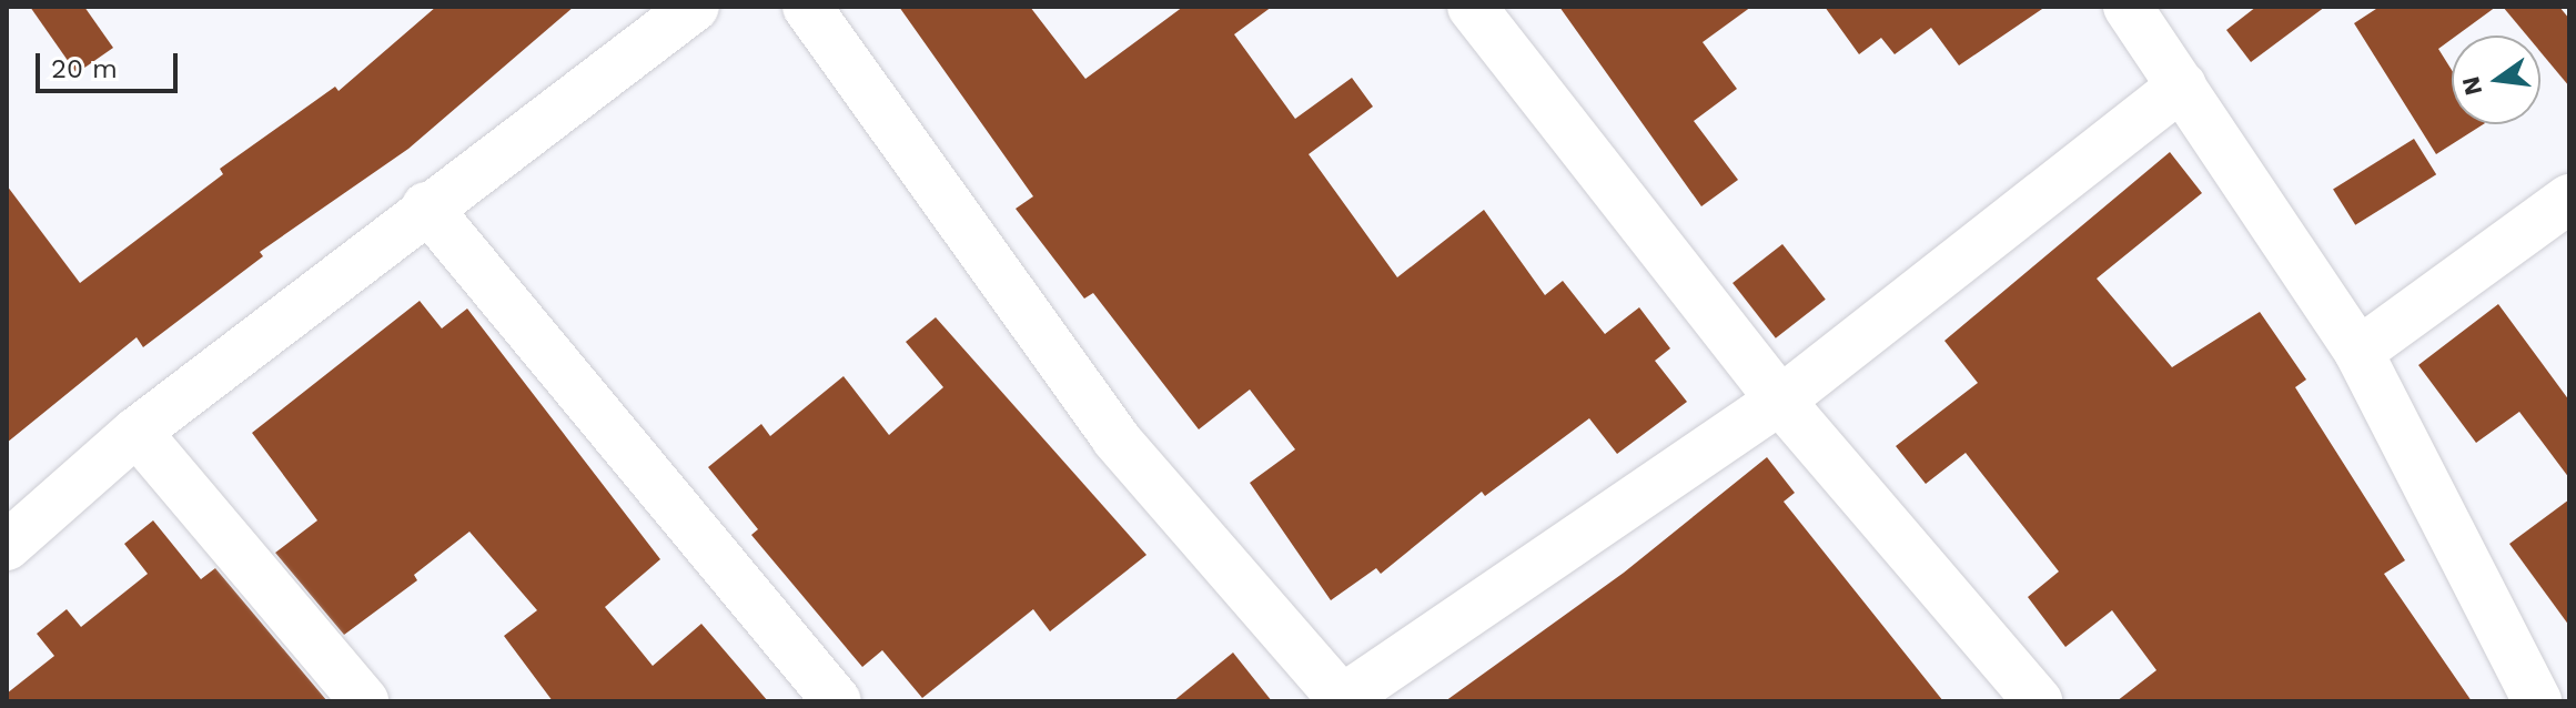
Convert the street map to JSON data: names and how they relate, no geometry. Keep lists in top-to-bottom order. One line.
{"scale_bar":"20 m","north":"left"}
